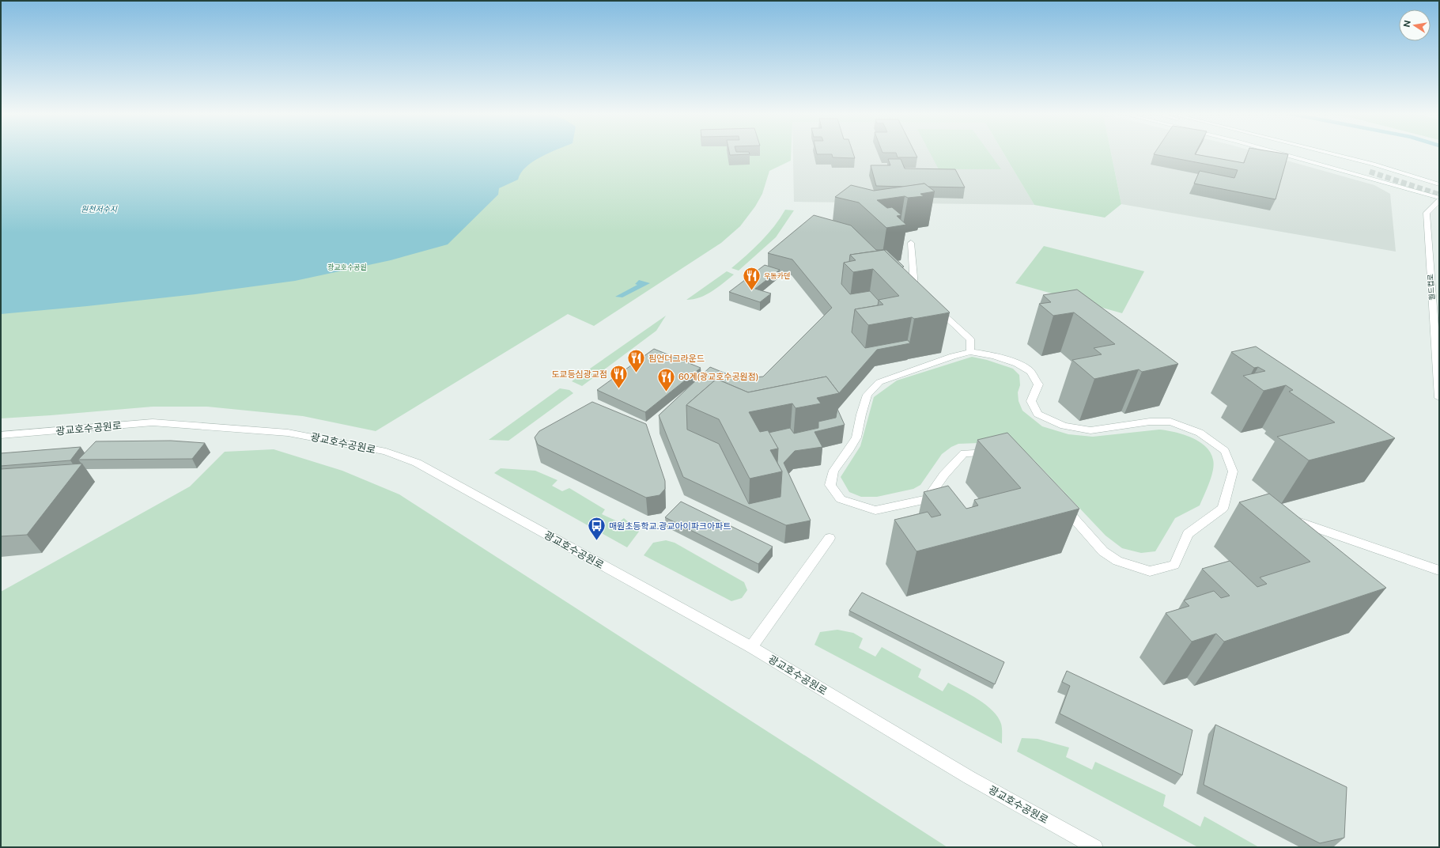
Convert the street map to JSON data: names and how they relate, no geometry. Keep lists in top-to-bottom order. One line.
{"streets":{"street":["월드컵로","광교호수공원로"]},"water":["원천저수지"],"parks":["광교호수공원"],"places":{"restaurant":["우동카덴","핌언더그라운드","도쿄등심광교점","60계(광교호수공원점)"],"bus stop":["매원초등학교.광교아이파크아파트"]},"north":"left"}
